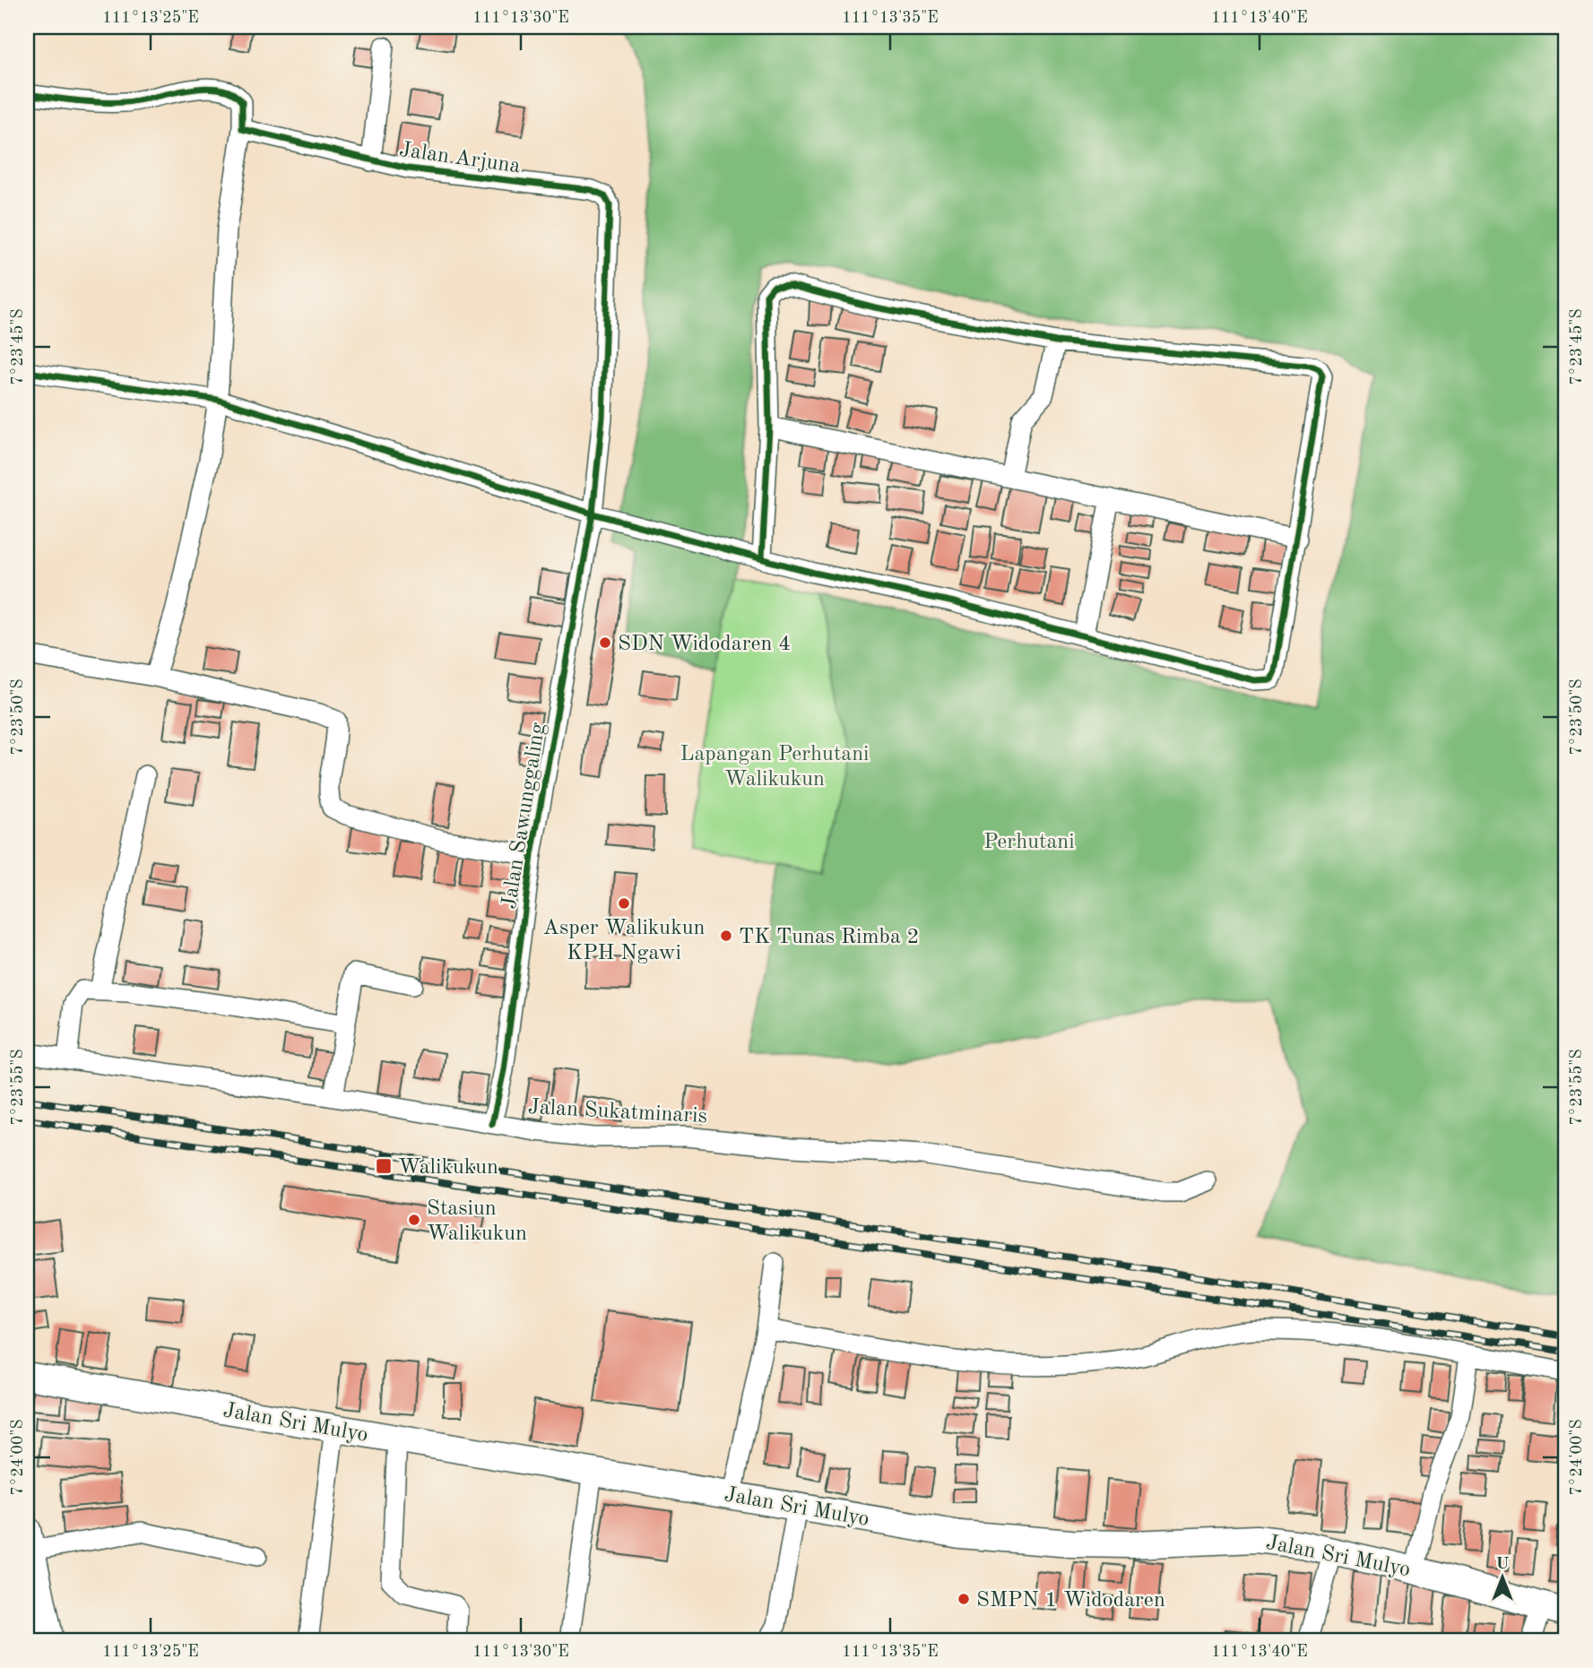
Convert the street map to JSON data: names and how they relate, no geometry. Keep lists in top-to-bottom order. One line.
{"streets":{"main road":["Jalan Sri Mulyo"],"street":["Jalan Arjuna","Jalan Sawunggaling","Jalan Sukatminaris"]},"crossings":[["Jalan Arjuna","Jalan Sawunggaling"],["Jalan Sawunggaling","Jalan Sukatminaris"]],"parks":["Lapangan Perhutani Walikukun","Perhutani"],"places":{"other":["SDN Widodaren 4","Asper Walikukun KPH Ngawi","TK Tunas Rimba 2","Stasiun Walikukun","SMPN 1 Widodaren"],"transit":["Walikukun"]},"north":"top","coordinates":["111°13'25\"E","111°13'30\"E","111°13'35\"E","111°13'40\"E","7°23'45\"S","7°23'50\"S","7°23'55\"S","7°24'00\"S"]}
